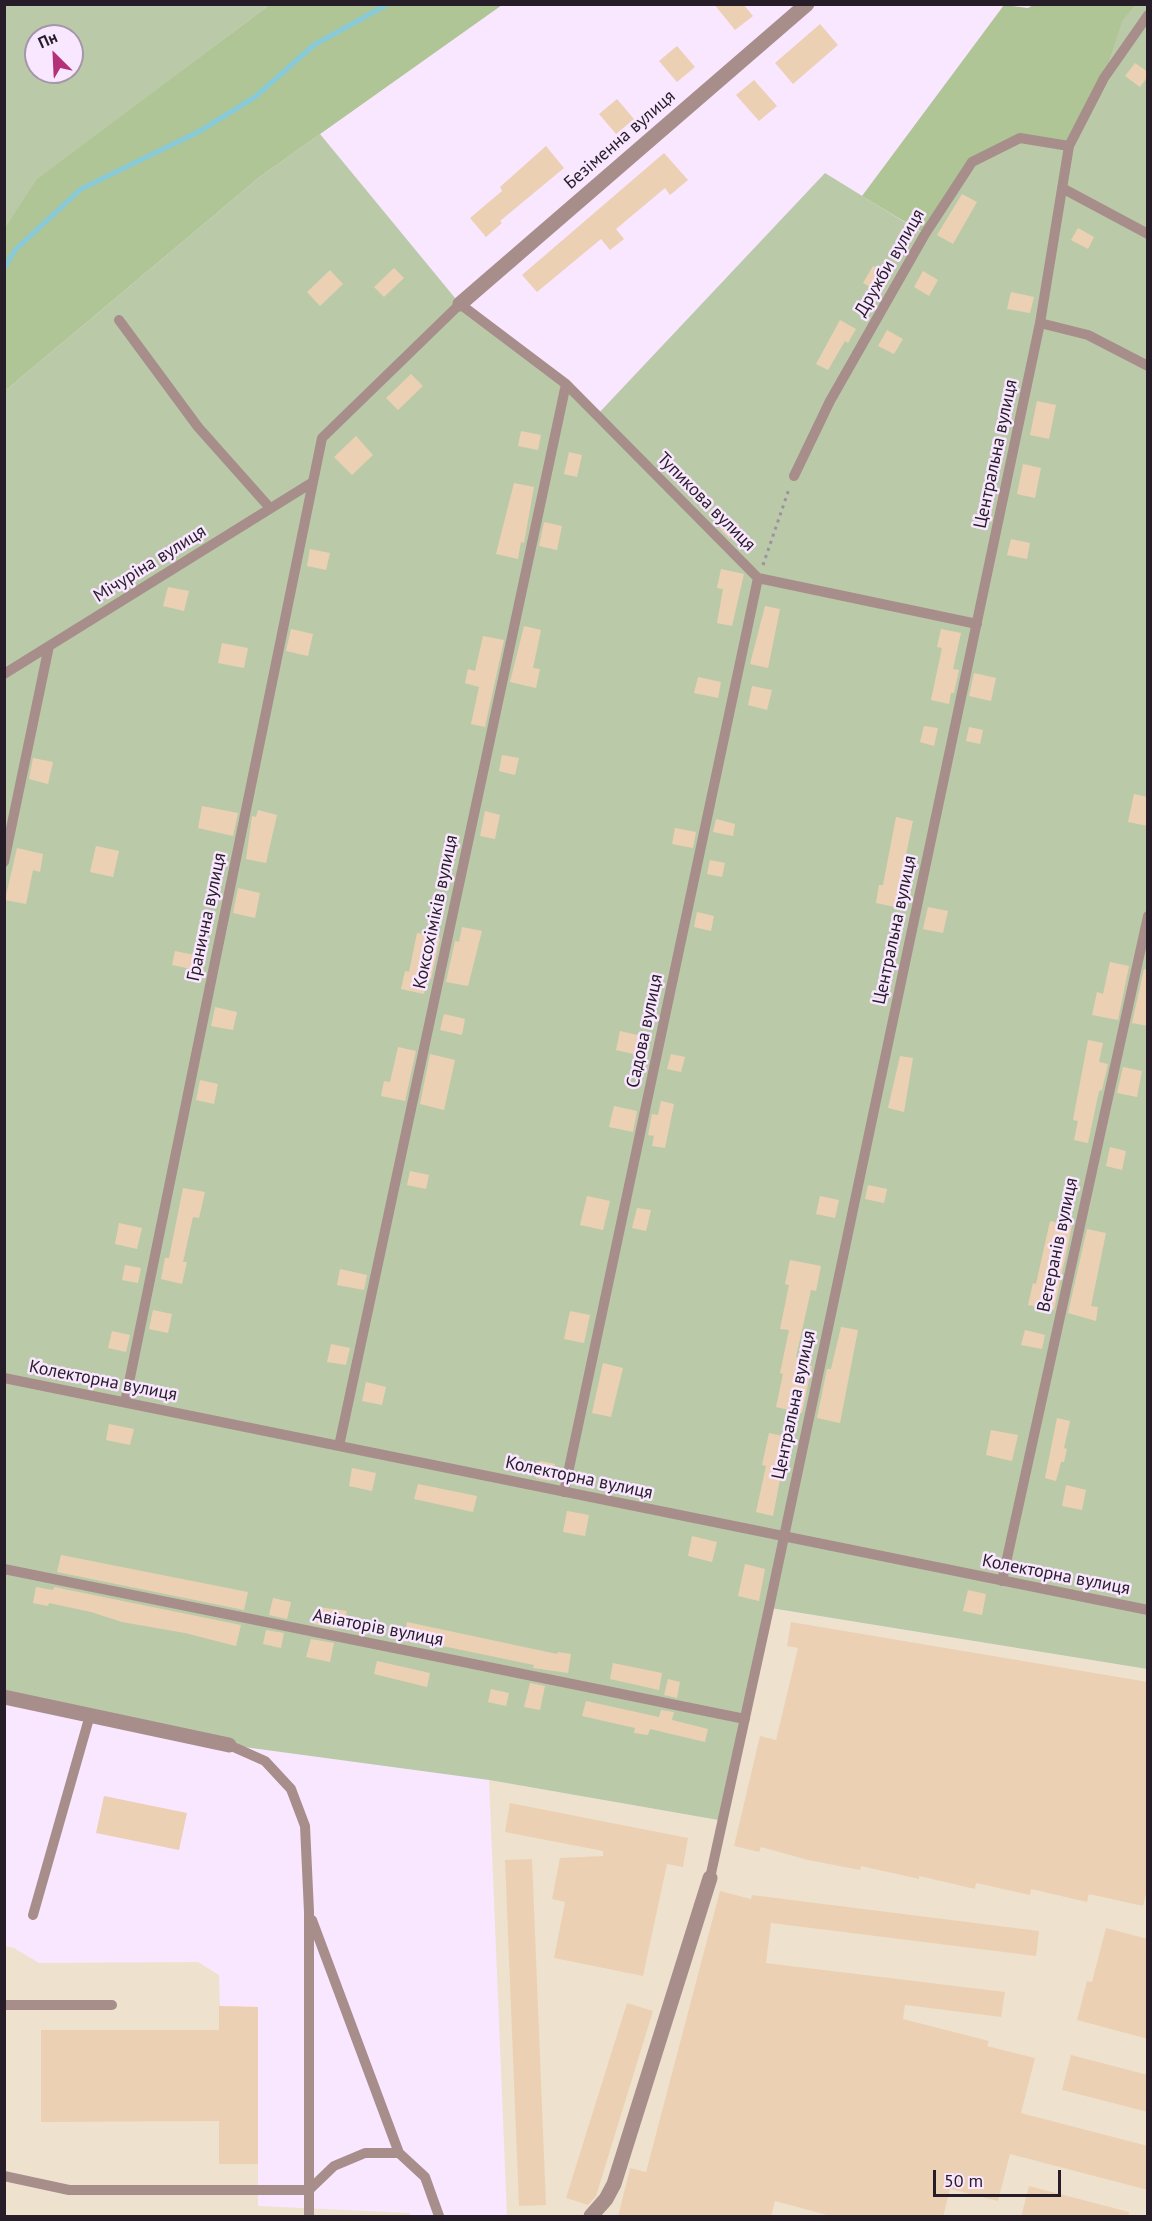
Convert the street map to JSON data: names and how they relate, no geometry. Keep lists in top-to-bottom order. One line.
{"streets":{"street":["Безіменна вулиця"],"lane":["Дружби вулиця","Центральна вулиця","Тупикова вулиця","Мічуріна вулиця","Коксохіміків вулиця","Гранична вулиця","Садова вулиця","Ветеранів вулиця","Колекторна вулиця","Авіаторів вулиця"]},"crossings":[["Безіменна вулиця","Тупикова вулиця"],["Безіменна вулиця","Гранична вулиця"],["Дружби вулиця","Центральна вулиця"],["Центральна вулиця","Тупикова вулиця"],["Центральна вулиця","Колекторна вулиця"],["Центральна вулиця","Авіаторів вулиця"],["Тупикова вулиця","Коксохіміків вулиця"],["Тупикова вулиця","Гранична вулиця"],["Тупикова вулиця","Садова вулиця"],["Мічуріна вулиця","Гранична вулиця"],["Коксохіміків вулиця","Колекторна вулиця"],["Гранична вулиця","Колекторна вулиця"],["Садова вулиця","Колекторна вулиця"],["Ветеранів вулиця","Колекторна вулиця"]],"scale_bar":"50 m","north":"top left"}
